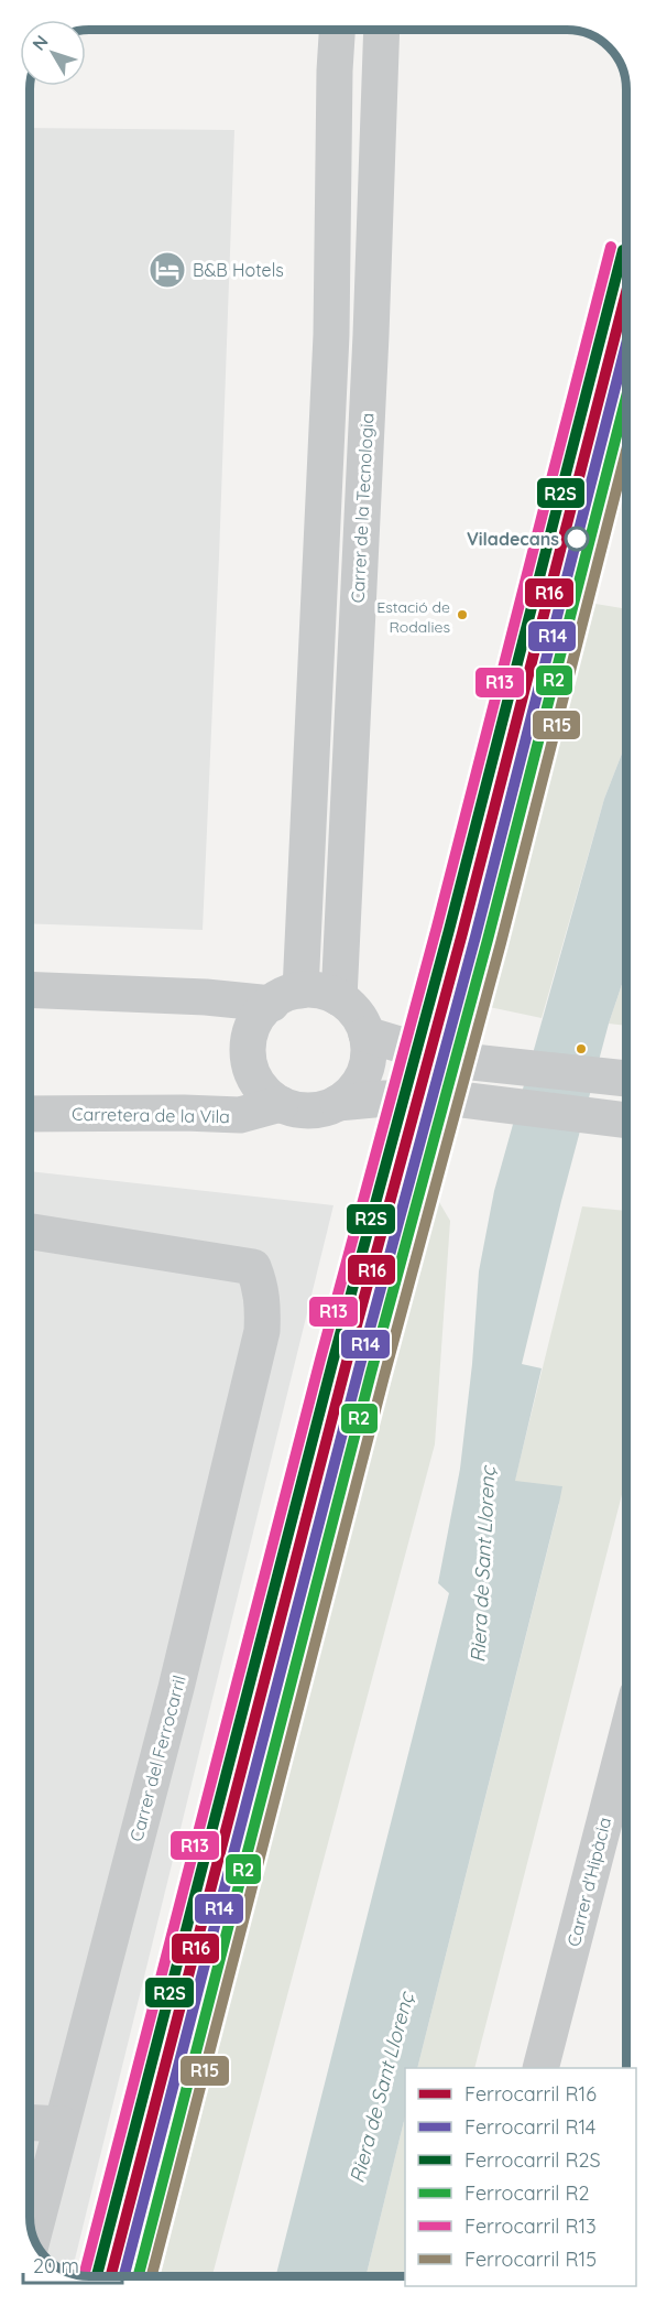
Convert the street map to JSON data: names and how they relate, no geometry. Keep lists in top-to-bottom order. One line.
{"streets":{"street":["Carrer de la Tecnologia","Carretera de la Vila","Carrer del Ferrocarril","Carrer d'Hipàcia"]},"crossings":[["Carrer de la Tecnologia","Carretera de la Vila"]],"water":["Riera de Sant Llorenç"],"places":{"hotel":["B&B Hotels"],"other":["Viladecans","Estació de Rodalies"]},"lines":["rail line R13","rail line R2S","rail line R16","rail line R14","rail line R2","rail line R15"],"legend":["Ferrocarril R16","Ferrocarril R14","Ferrocarril R2S","Ferrocarril R2","Ferrocarril R13","Ferrocarril R15"],"scale_bar":"20 m","north":"top left"}
